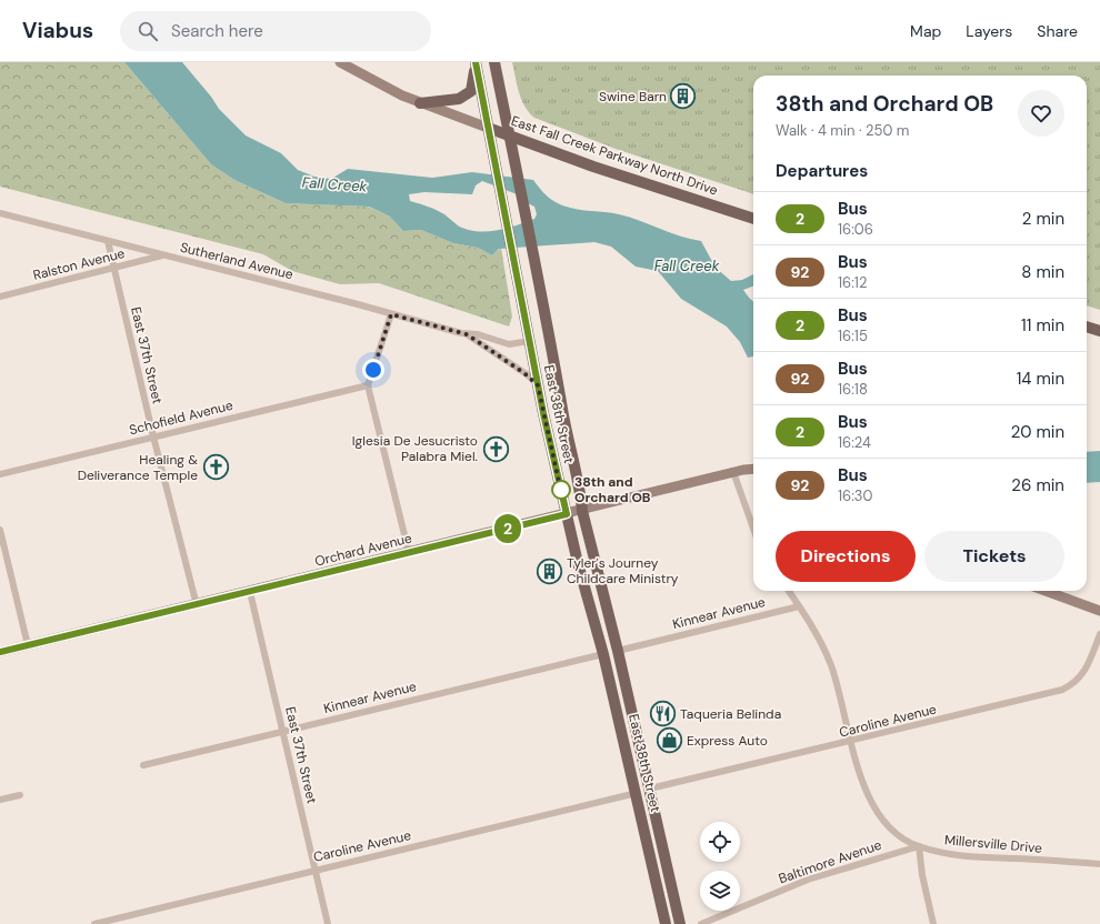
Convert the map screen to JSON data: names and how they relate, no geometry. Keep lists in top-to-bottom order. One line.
{"streets":{"main road":["East Fall Creek Parkway North Drive","East 38th Street"],"street":["Sutherland Avenue","Ralston Avenue","East 37th Street","Schofield Avenue","Orchard Avenue","Kinnear Avenue","Caroline Avenue","Millersville Drive","Baltimore Avenue"]},"crossings":[["East Fall Creek Parkway North Drive","East 38th Street"],["Sutherland Avenue","Ralston Avenue"],["Sutherland Avenue","East 37th Street"],["Sutherland Avenue","East 38th Street"],["Ralston Avenue","East 37th Street"],["East 37th Street","Schofield Avenue"],["East 37th Street","Orchard Avenue"],["East 37th Street","Kinnear Avenue"],["East 37th Street","Caroline Avenue"],["East 38th Street","Orchard Avenue"],["East 38th Street","Kinnear Avenue"],["East 38th Street","Caroline Avenue"],["Kinnear Avenue","Millersville Drive"],["Caroline Avenue","Millersville Drive"],["Millersville Drive","Baltimore Avenue"]],"water":["Fall Creek"],"places":{"building":["Swine Barn","Tyler's Journey Childcare Ministry"],"church":["Iglesia De Jesucristo Palabra Miel.","Healing & Deliverance Temple"],"other":["38th and Orchard OB"],"restaurant":["Taqueria Belinda"],"shop":["Express Auto"]},"lines":["bus line 2"],"page":{"header":"Viabus","search":"Search here","nav":["Map","Layers","Share"],"on_map":"2","heading":[["38th and Orchard OB","Walk · 4 min · 250 m"],"Departures"],"list":[{"mark":"2","name":"Bus","note":"16:06","value":"2 min"},{"mark":"92","name":"Bus","note":"16:12","value":"8 min"},{"mark":"2","name":"Bus","note":"16:15","value":"11 min"},{"mark":"92","name":"Bus","note":"16:18","value":"14 min"},{"mark":"2","name":"Bus","note":"16:24","value":"20 min"},{"mark":"92","name":"Bus","note":"16:30","value":"26 min"}],"buttons":["Directions","Tickets"]}}
